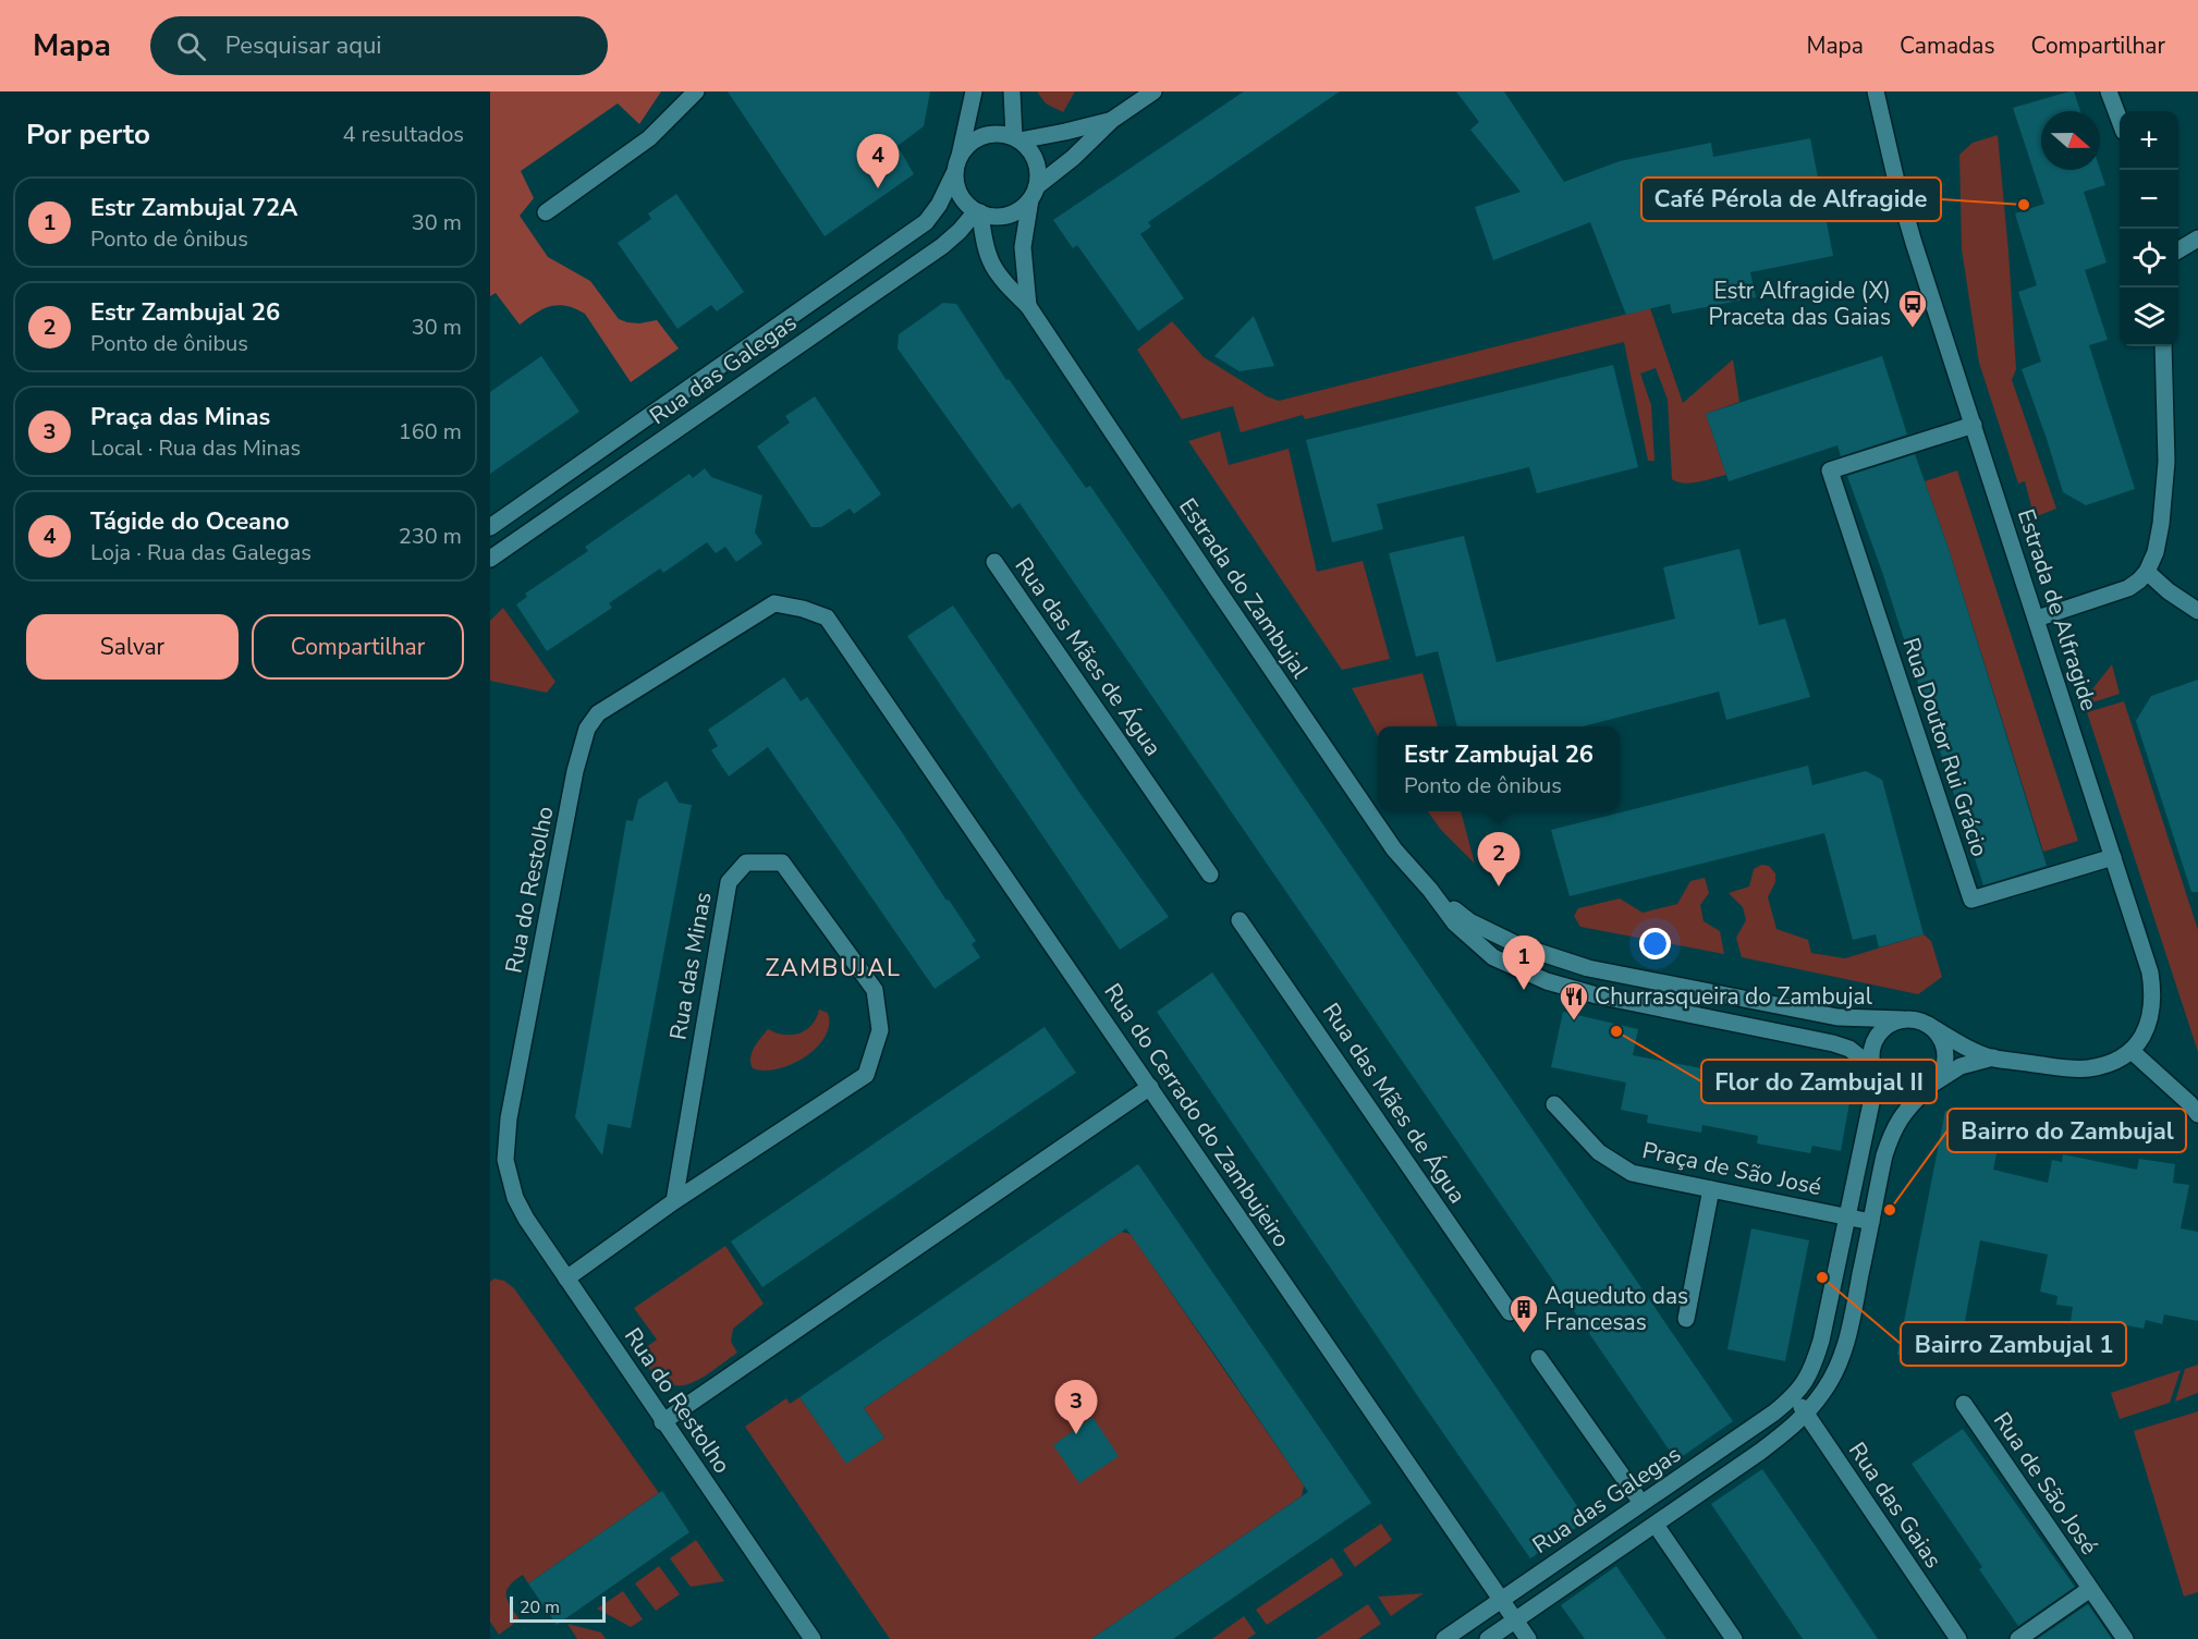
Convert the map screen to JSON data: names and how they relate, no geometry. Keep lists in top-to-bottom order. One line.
{"streets":{"street":["Rua das Galegas","Estrada do Zambujal","Estrada de Alfragide","Rua das Mães de Água","Rua Doutor Rui Grácio","Rua do Restolho","Rua das Minas","Rua do Cerrado do Zambujeiro","Praça de São José","Rua de São José","Rua das Gaias"]},"crossings":[["Rua das Galegas","Estrada do Zambujal"],["Rua das Galegas","Rua do Cerrado do Zambujeiro"],["Rua das Galegas","Praça de São José"],["Rua das Galegas","Rua das Gaias"],["Estrada do Zambujal","Praça de São José"],["Estrada de Alfragide","Rua Doutor Rui Grácio"],["Rua do Restolho","Rua das Minas"],["Rua do Restolho","Rua do Cerrado do Zambujeiro"],["Praça de São José","Rua das Gaias"]],"districts":["ZAMBUJAL"],"places":{"other":["Café Pérola de Alfragide","Flor do Zambujal II","Bairro do Zambujal","Bairro Zambujal 1"],"bus stop":["Estr Alfragide (X) Praceta das Gaias"],"restaurant":["Churrasqueira do Zambujal"],"building":["Aqueduto das Francesas"]},"scale_bar":"20 m","north":"right","page":{"header":"Mapa","search":"Pesquisar aqui","nav":["Mapa","Camadas","Compartilhar"],"heading":["Por perto","4 resultados"],"map_buttons":["+","−"],"pins":["4","2","1","3"],"list":[{"mark":"1","name":"Estr Zambujal 72A","note":"Ponto de ônibus","value":"30 m"},{"mark":"2","name":"Estr Zambujal 26","note":"Ponto de ônibus","value":"30 m"},{"mark":"3","name":"Praça das Minas","note":"Local · Rua das Minas","value":"160 m"},{"mark":"4","name":"Tágide do Oceano","note":"Loja · Rua das Galegas","value":"230 m"}],"buttons":["Salvar","Compartilhar"],"popup":["Estr Zambujal 26","Ponto de ônibus"],"scale":"20 m"}}
